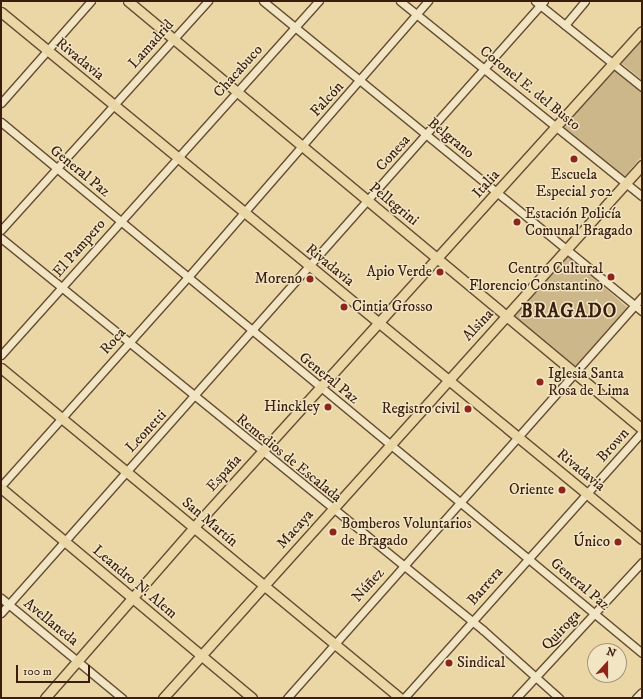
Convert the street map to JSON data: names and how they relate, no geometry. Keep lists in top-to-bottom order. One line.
{"streets":{"main road":["Rivadavia","Italia","Pellegrini","Alsina","España","San Martín","Macaya","Leandro N. Alem"],"street":["Lamadrid","Chacabuco","Coronel E. del Busto","Falcón","Belgrano","Conesa","General Paz","El Pampero","Roca","Leonetti","Brown","Remedios de Escalada","Núñez","Barrera","Avellaneda","Quiroga"]},"crossings":[["Lamadrid","Rivadavia"],["Lamadrid","General Paz"],["Lamadrid","Pellegrini"],["Rivadavia","Chacabuco"],["Rivadavia","Falcón"],["Rivadavia","Conesa"],["Rivadavia","Italia"],["Rivadavia","El Pampero"],["Rivadavia","Alsina"],["Rivadavia","Roca"],["Rivadavia","Leonetti"],["Rivadavia","Brown"],["Rivadavia","España"],["Rivadavia","Macaya"],["Rivadavia","Núñez"],["Rivadavia","Barrera"],["Chacabuco","Belgrano"],["Chacabuco","Pellegrini"],["Chacabuco","El Pampero"],["Coronel E. del Busto","Falcón"],["Coronel E. del Busto","Conesa"],["Coronel E. del Busto","Italia"],["Coronel E. del Busto","Alsina"],["Falcón","Belgrano"],["Falcón","Pellegrini"],["Falcón","Roca"],["Belgrano","Conesa"],["Belgrano","Italia"],["Belgrano","Alsina"],["Belgrano","Núñez"],["Conesa","Pellegrini"],["Conesa","Leonetti"],["General Paz","El Pampero"],["General Paz","Roca"],["General Paz","Leonetti"],["General Paz","España"],["General Paz","Macaya"],["General Paz","Núñez"],["General Paz","Barrera"],["General Paz","Quiroga"],["Italia","Pellegrini"],["Italia","España"],["Pellegrini","Alsina"],["Pellegrini","Brown"],["Pellegrini","Núñez"],["El Pampero","Remedios de Escalada"],["Alsina","Macaya"],["Roca","Remedios de Escalada"],["Roca","San Martín"],["Roca","Leandro N. Alem"],["Leonetti","Remedios de Escalada"],["Leonetti","San Martín"],["Leonetti","Leandro N. Alem"],["Leonetti","Avellaneda"],["Brown","Barrera"],["Remedios de Escalada","España"],["Remedios de Escalada","Macaya"],["Remedios de Escalada","Núñez"],["Remedios de Escalada","Barrera"],["Remedios de Escalada","Quiroga"],["España","San Martín"],["España","Leandro N. Alem"],["España","Avellaneda"],["San Martín","Macaya"],["San Martín","Núñez"],["Macaya","Leandro N. Alem"]],"districts":["BRAGADO"],"places":["Escuela Especial 502","Estación Policía Comunal Bragado","Apio Verde","Centro Cultural Florencio Constantino","Moreno","Cintia Grosso","Iglesia Santa Rosa de Lima","Hinckley","Registro civil","Oriente","Bomberos Voluntarios de Bragado","Único","Sindical"],"scale_bar":"100 m","north":"top"}
